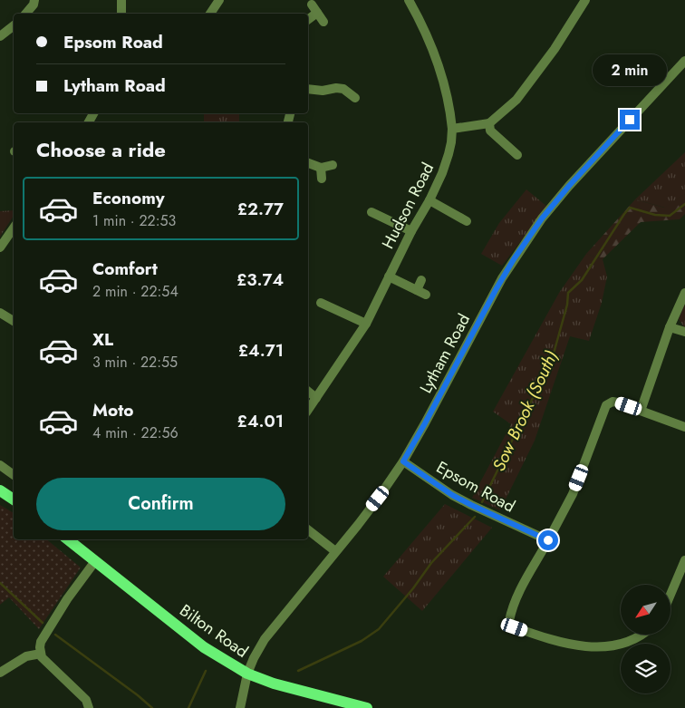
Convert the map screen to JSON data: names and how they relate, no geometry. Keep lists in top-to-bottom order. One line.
{"streets":{"main road":["Bilton Road"],"street":["Hudson Road","Lytham Road","Epsom Road"]},"crossings":[["Lytham Road","Epsom Road"],["Lytham Road","Bilton Road"]],"water":["Sow Brook (South)"],"north":"bottom left","page":{"banner":["Epsom Road","Lytham Road"],"bubble":"2 min","heading":"Choose a ride","list":[{"name":"Economy","note":"1 min · 22:53","value":"£2.77"},{"name":"Comfort","note":"2 min · 22:54","value":"£3.74"},{"name":"XL","note":"3 min · 22:55","value":"£4.71"},{"name":"Moto","note":"4 min · 22:56","value":"£4.01"}],"buttons":"Confirm"}}
